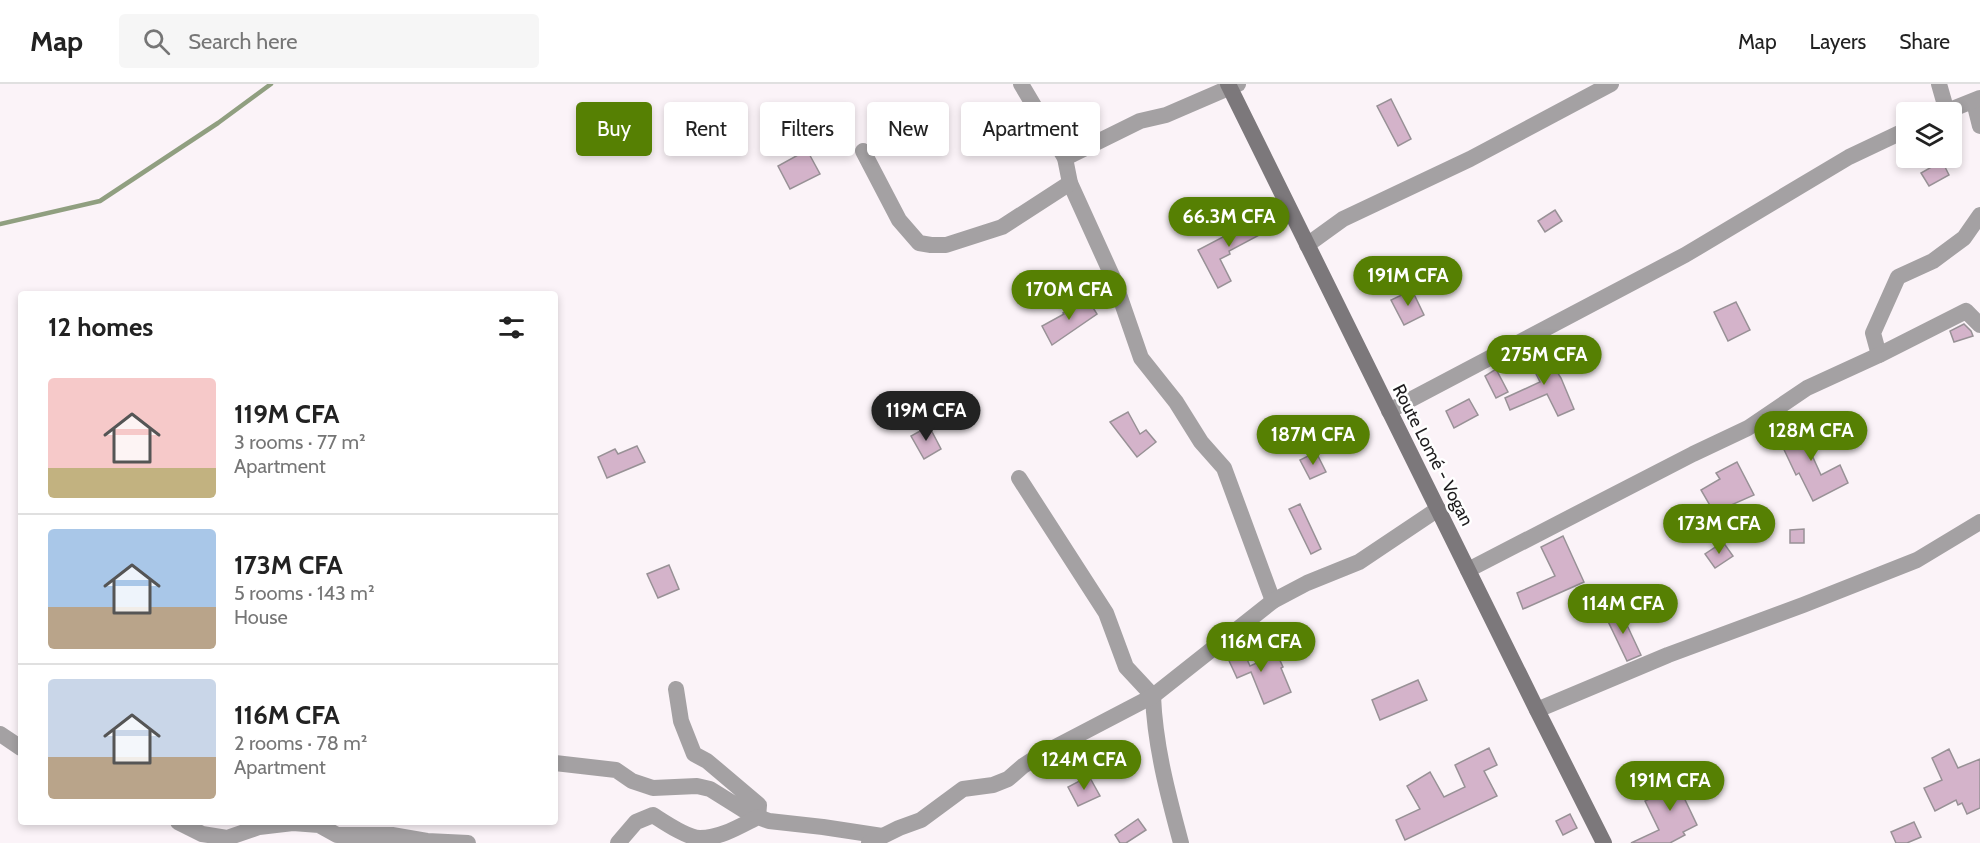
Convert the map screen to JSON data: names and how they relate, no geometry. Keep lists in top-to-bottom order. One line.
{"streets":{"main road":["Route Lomé - Vogan"]},"page":{"header":"Map","search":"Search here","nav":["Map","Layers","Share"],"chip":["Buy","Rent","Filters","New","Apartment"],"price":["66.3M CFA","191M CFA","170M CFA","275M CFA","119M CFA","128M CFA","187M CFA","173M CFA","114M CFA","116M CFA","124M CFA","191M CFA"],"heading":"12 homes","list":[{"name":"119M CFA","note":"3 rooms · 77 m² · Apartment"},{"name":"173M CFA","note":"5 rooms · 143 m² · House"},{"name":"116M CFA","note":"2 rooms · 78 m² · Apartment"}]}}
